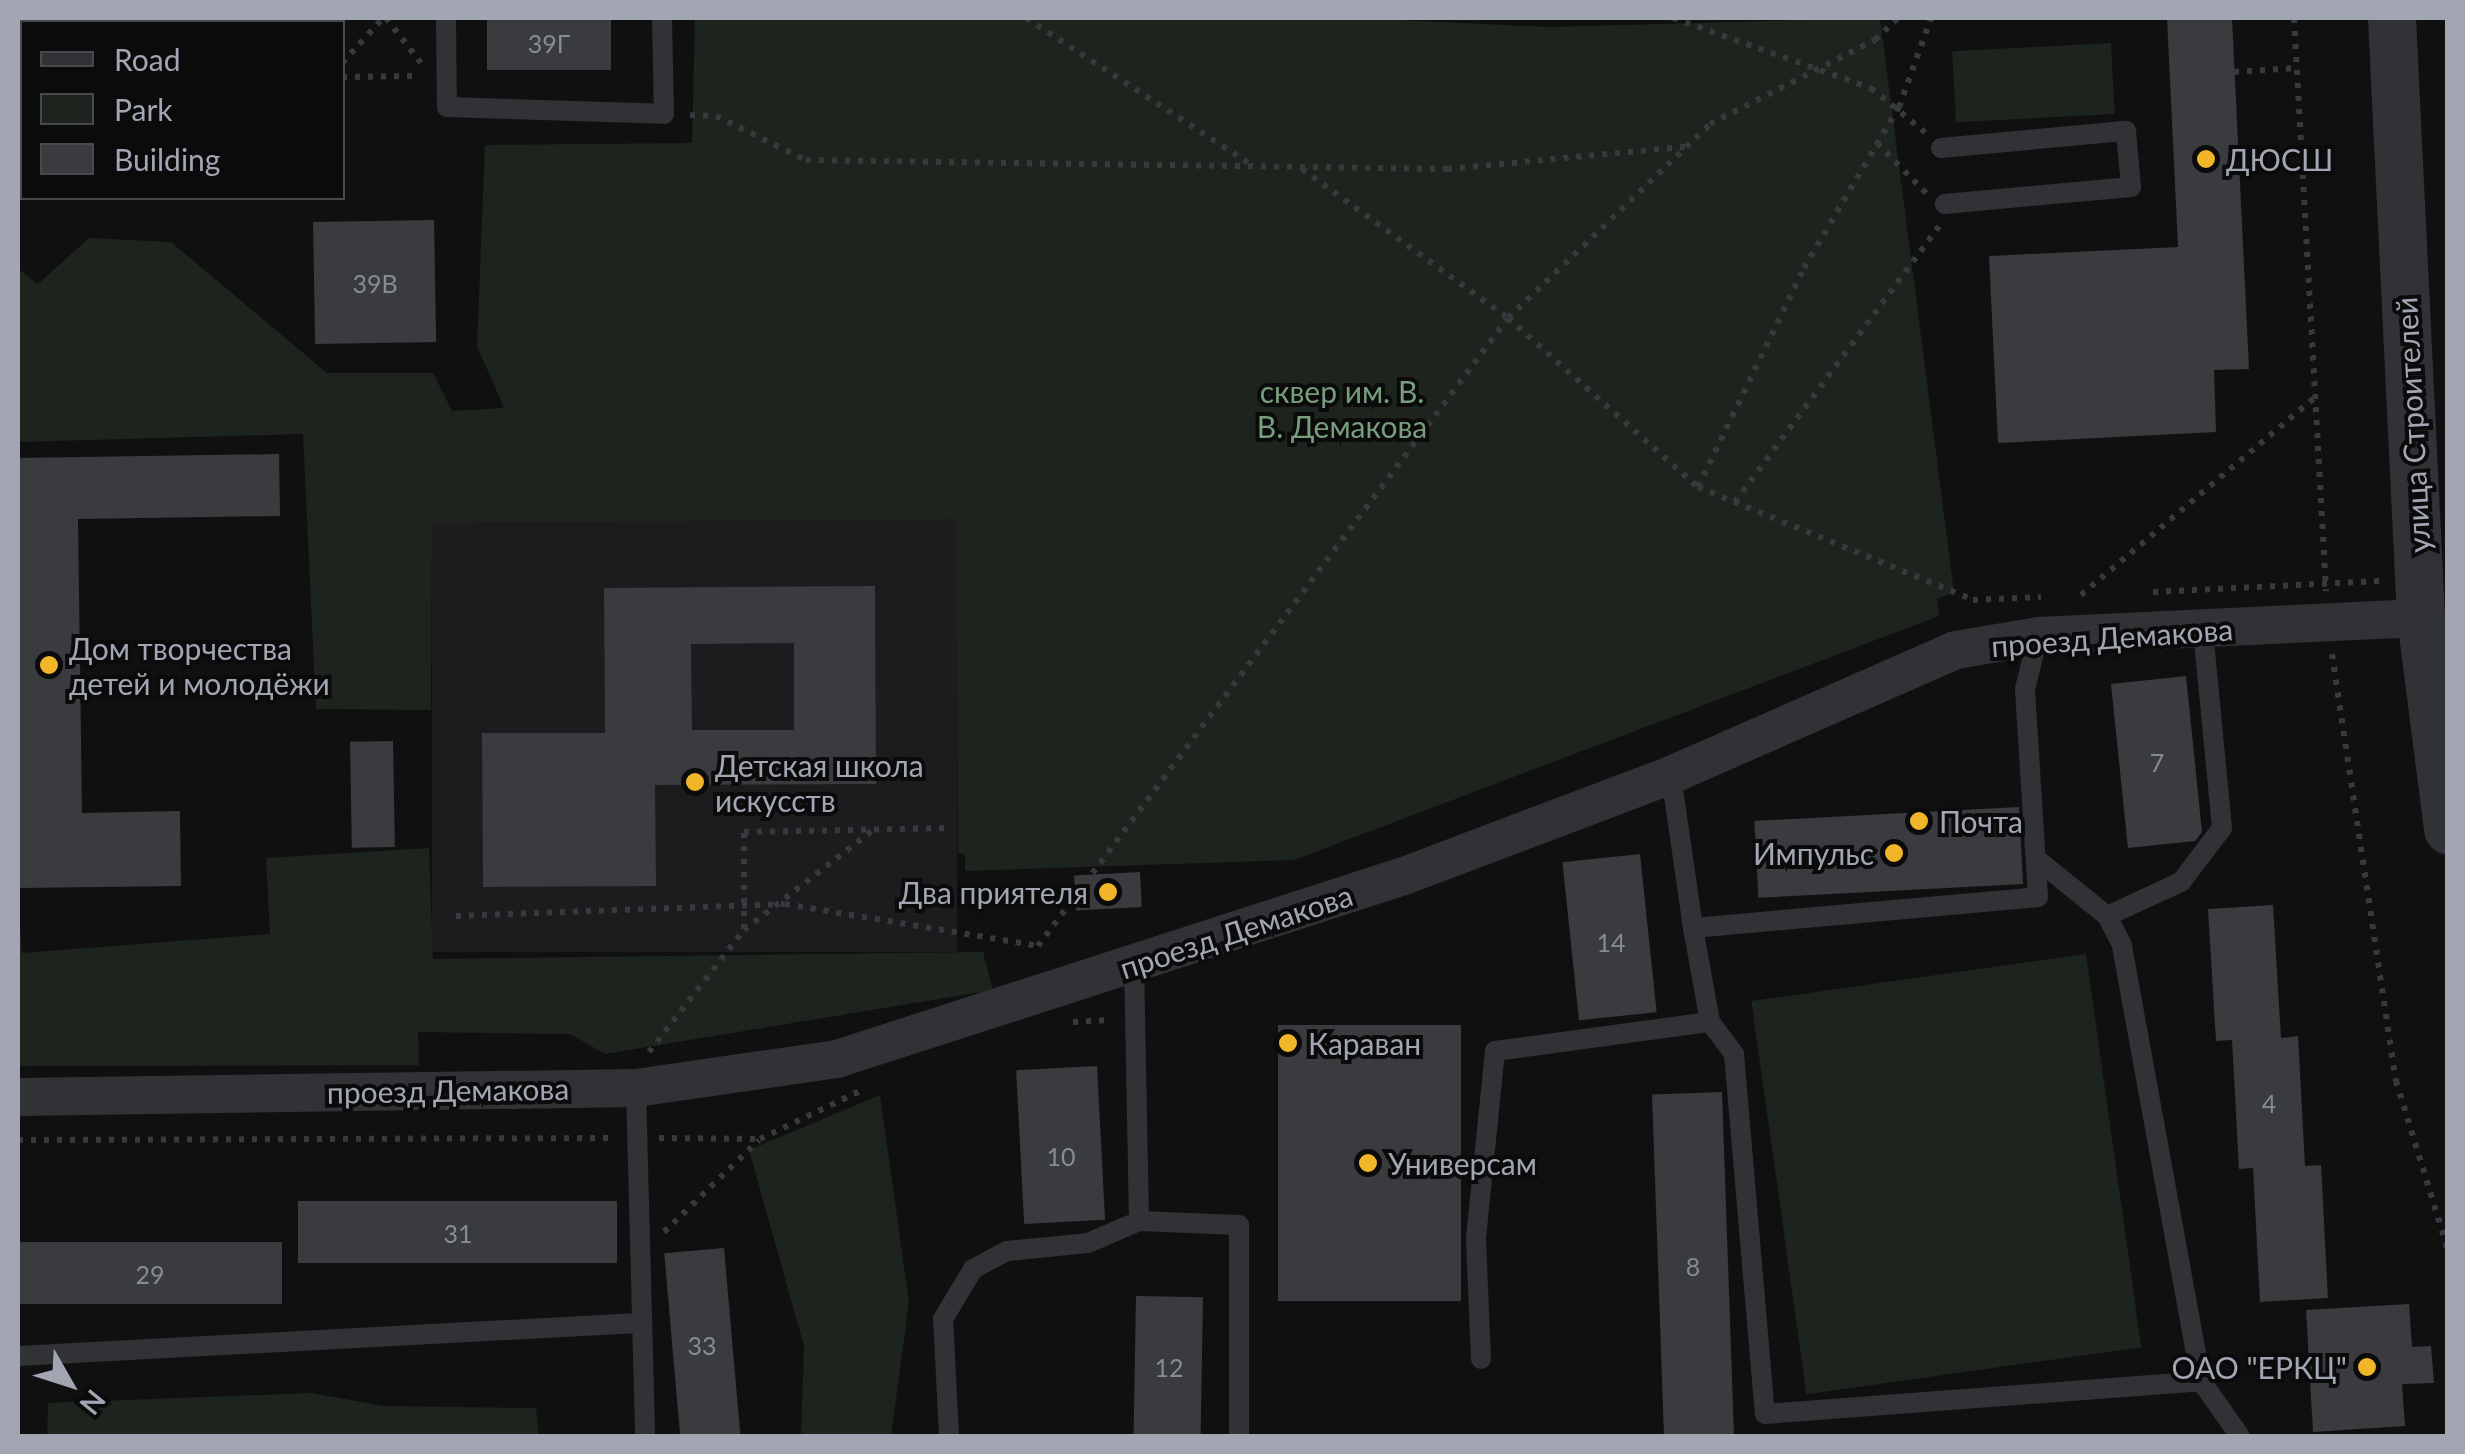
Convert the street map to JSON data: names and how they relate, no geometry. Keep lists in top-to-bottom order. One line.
{"streets":{"street":["улица Строителей","проезд Демакова"]},"crossings":[["улица Строителей","проезд Демакова"]],"parks":["сквер им. В. В. Демакова"],"places":["ДЮСШ","Дом творчества детей и молодёжи","Детская школа искусств","Почта","Импульс","Два приятеля","Караван","Универсам","ОАО \"ЕРКЦ\""],"house_numbers":["39Г","39В","7","14","4","10","31","8","29","33","12"],"legend":["Road","Park","Building"],"north":"bottom right"}
